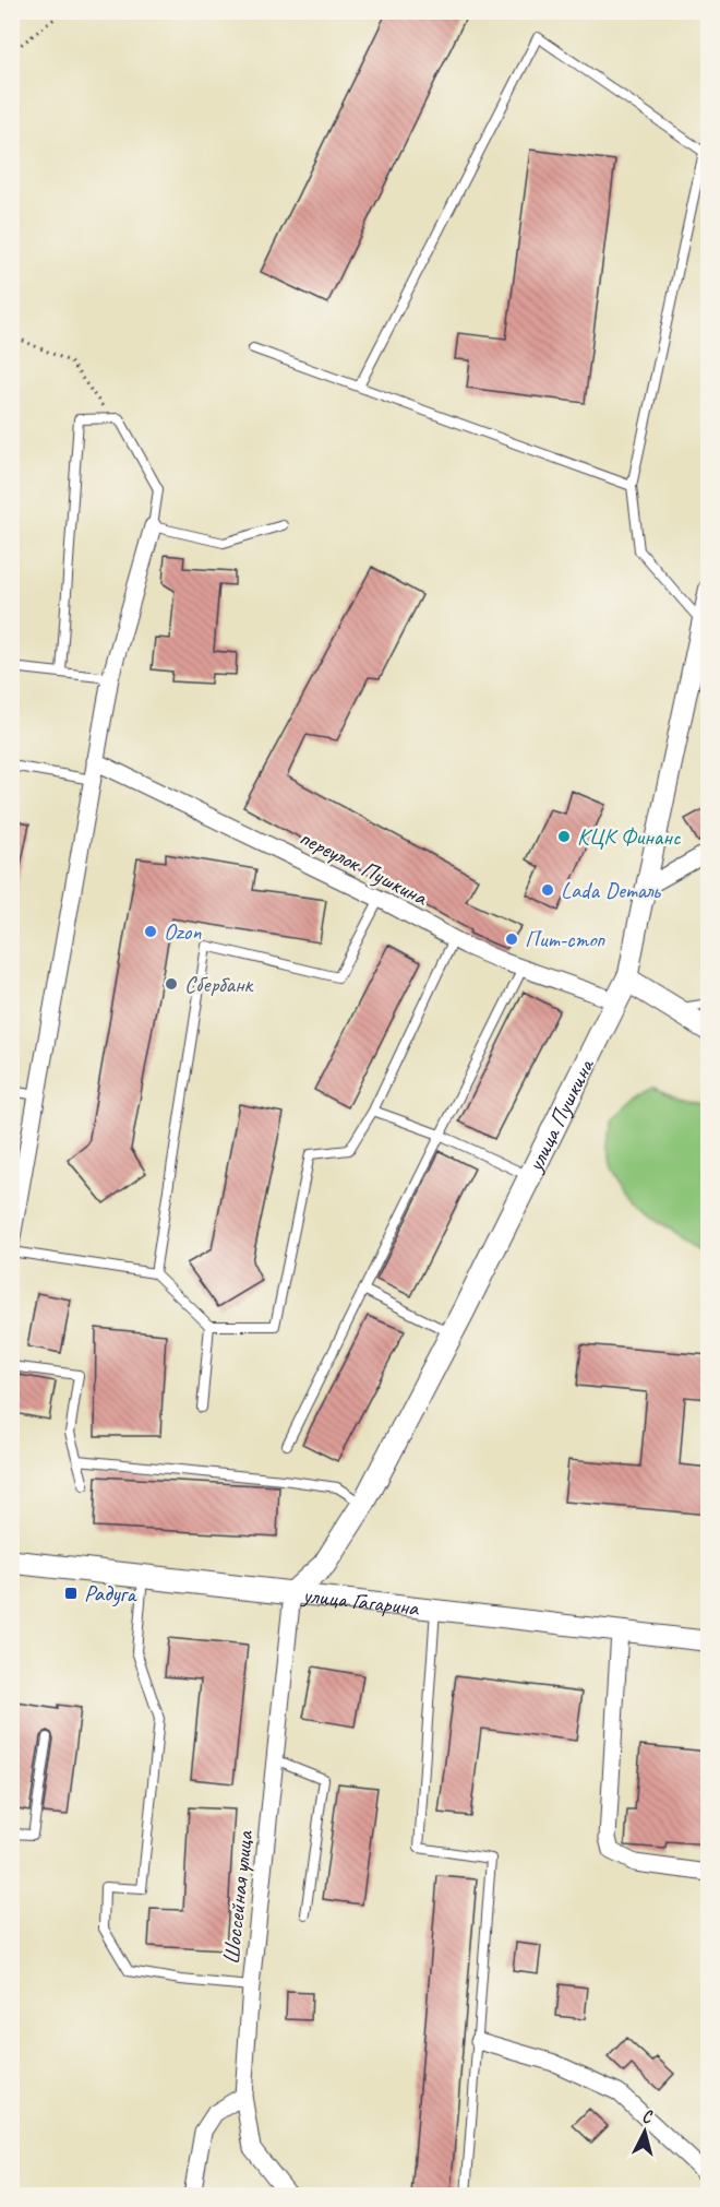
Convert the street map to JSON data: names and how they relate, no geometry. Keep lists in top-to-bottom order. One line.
{"streets":{"main road":["улица Пушкина","улица Гагарина"],"street":["переулок Пушкина","Шоссейная улица"]},"crossings":[["переулок Пушкина","улица Пушкина"],["улица Пушкина","улица Гагарина"],["улица Пушкина","Шоссейная улица"],["улица Гагарина","Шоссейная улица"]],"places":{"other":["КЦК Финанс","Lada Dеталь","Ozon","Пит-стоп","Сбербанк"],"transit":["Радуга"]},"north":"top"}
